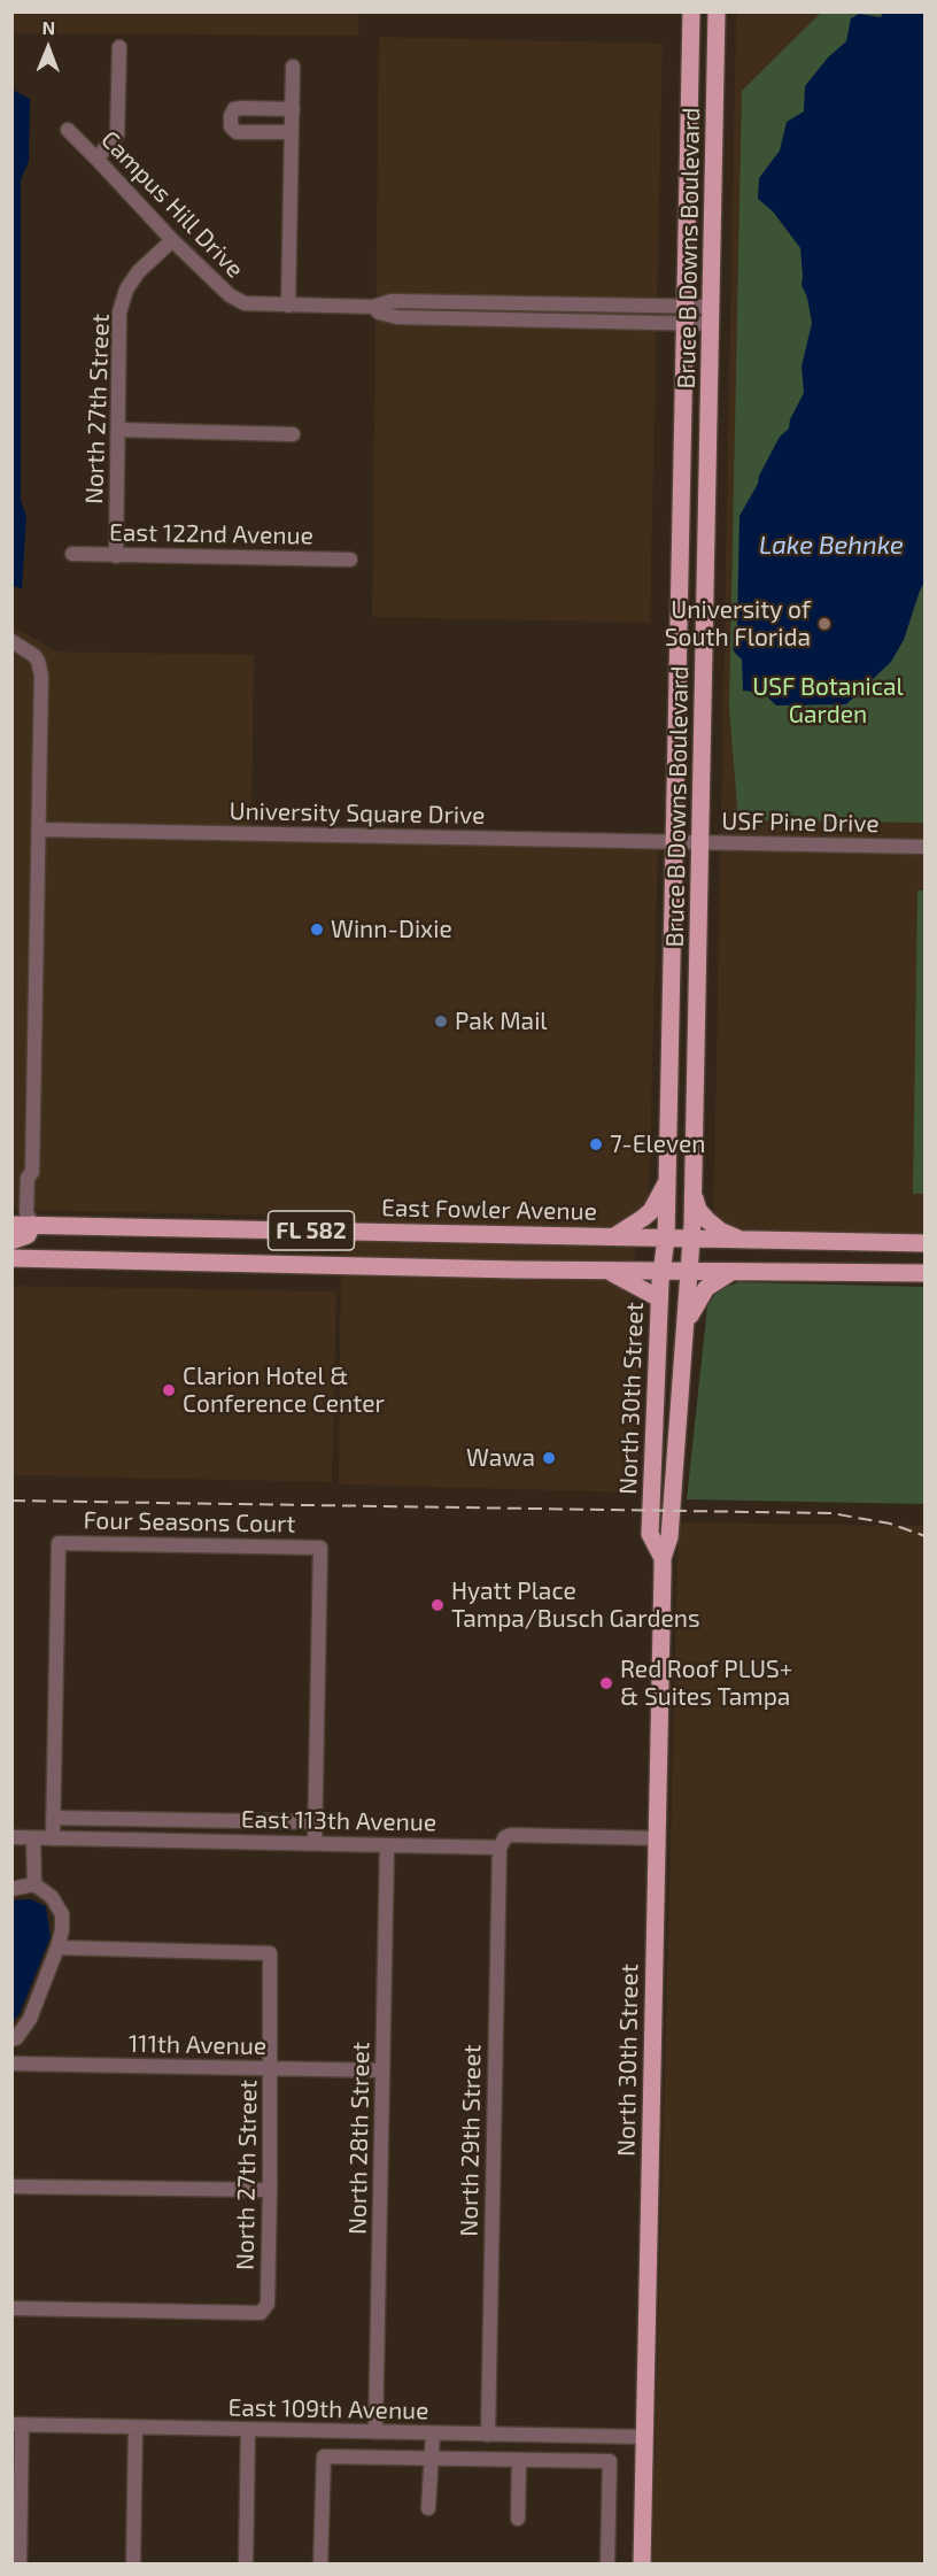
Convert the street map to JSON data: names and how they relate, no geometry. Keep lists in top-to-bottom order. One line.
{"streets":{"main road":["Bruce B Downs Boulevard","East Fowler Avenue","FL 582","North 30th Street"],"street":["Campus Hill Drive","North 27th Street","East 122nd Avenue","University Square Drive","USF Pine Drive","Four Seasons Court","East 113th Avenue","111th Avenue","North 28th Street","North 29th Street","East 109th Avenue"]},"crossings":[["Campus Hill Drive","Bruce B Downs Boulevard"],["Campus Hill Drive","North 27th Street"],["Bruce B Downs Boulevard","University Square Drive"],["Bruce B Downs Boulevard","USF Pine Drive"],["Bruce B Downs Boulevard","East Fowler Avenue"],["Bruce B Downs Boulevard","FL 582"],["Bruce B Downs Boulevard","North 30th Street"],["North 27th Street","East 122nd Avenue"],["North 27th Street","111th Avenue"],["University Square Drive","USF Pine Drive"],["East Fowler Avenue","North 30th Street"],["FL 582","North 30th Street"],["North 30th Street","East 113th Avenue"],["North 30th Street","East 109th Avenue"],["Four Seasons Court","East 113th Avenue"],["East 113th Avenue","North 28th Street"],["East 113th Avenue","North 29th Street"],["111th Avenue","North 28th Street"],["North 28th Street","East 109th Avenue"],["North 29th Street","East 109th Avenue"]],"water":["Lake Behnke"],"parks":["USF Botanical Garden"],"places":["University of South Florida","Winn-Dixie","Pak Mail","7-Eleven","Clarion Hotel & Conference Center","Wawa","Hyatt Place Tampa/Busch Gardens","Red Roof PLUS+ & Suites Tampa"],"north":"top"}
